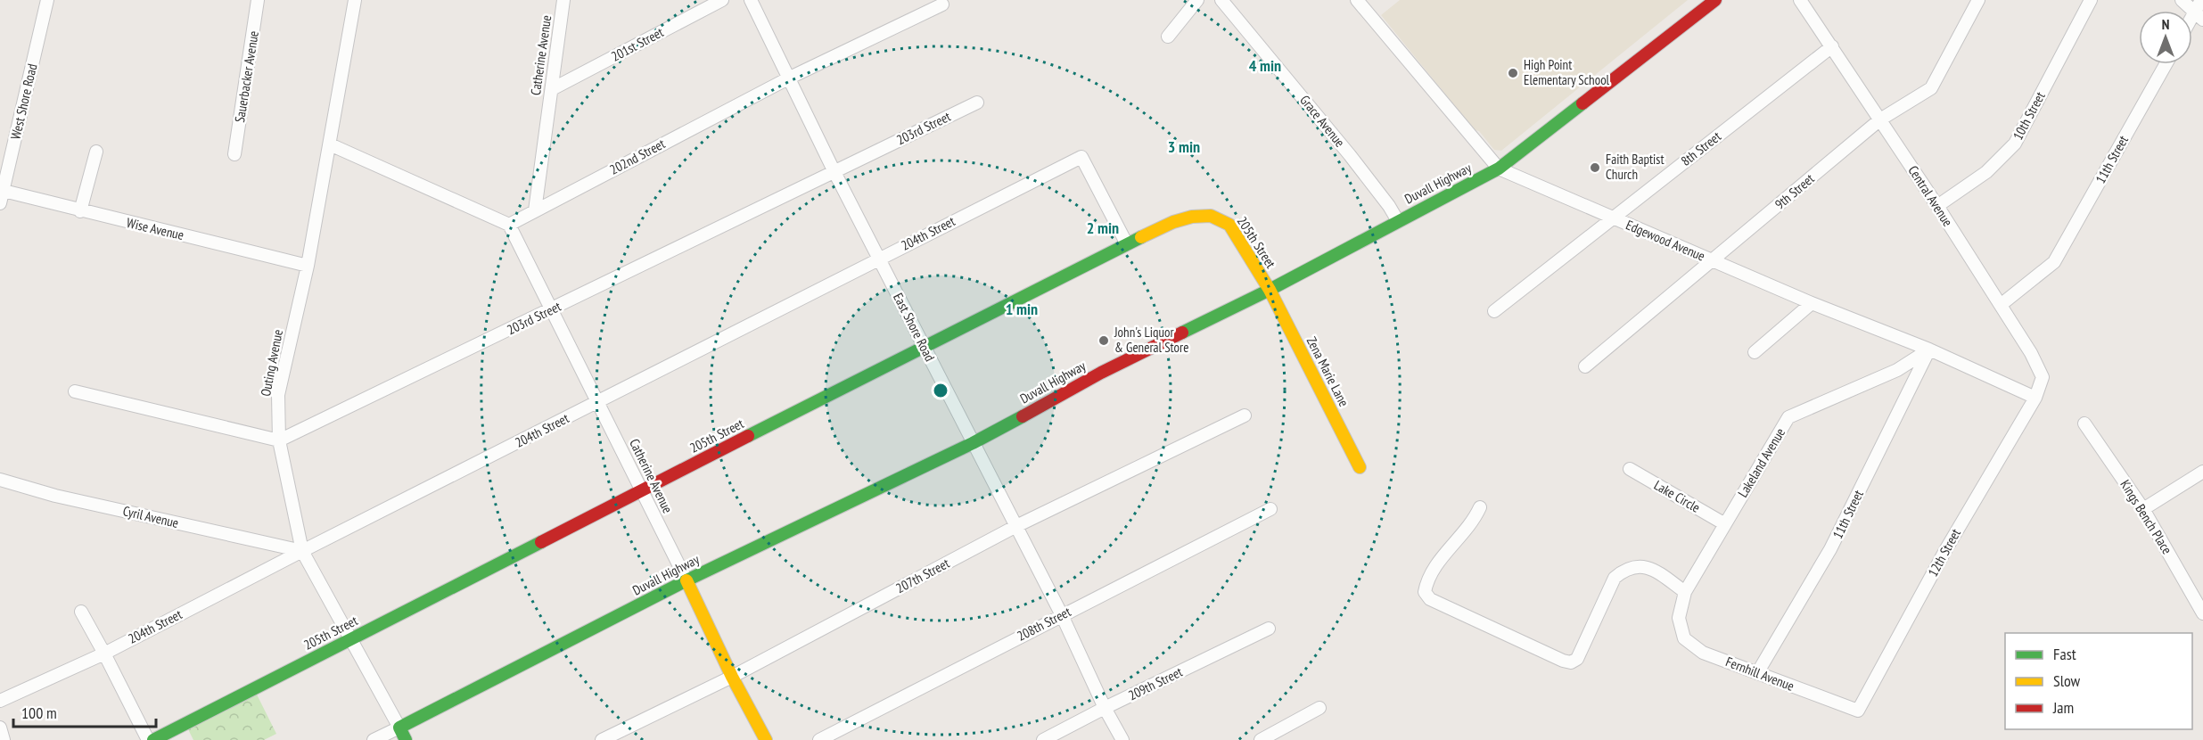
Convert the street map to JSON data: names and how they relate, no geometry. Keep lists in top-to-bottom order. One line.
{"streets":{"street":["201st Street","Catherine Avenue","Sauerbacker Avenue","West Shore Road","10th Street","Grace Avenue","203rd Street","8th Street","202nd Street","11th Street","Duvall Highway","9th Street","Central Avenue","Wise Avenue","204th Street","Edgewood Avenue","205th Street","East Shore Road","Outing Avenue","Zena Marie Lane","Lakeland Avenue","Lake Circle","Cyril Avenue","Kings Bench Place","12th Street","207th Street","208th Street","Fernhill Avenue","209th Street"]},"crossings":[["201st Street","Catherine Avenue"],["Catherine Avenue","203rd Street"],["Catherine Avenue","202nd Street"],["Catherine Avenue","Duvall Highway"],["Catherine Avenue","204th Street"],["Catherine Avenue","205th Street"],["Catherine Avenue","207th Street"],["West Shore Road","Wise Avenue"],["10th Street","Central Avenue"],["Grace Avenue","Duvall Highway"],["203rd Street","East Shore Road"],["203rd Street","Outing Avenue"],["8th Street","Central Avenue"],["8th Street","Edgewood Avenue"],["202nd Street","East Shore Road"],["11th Street","Central Avenue"],["11th Street","Edgewood Avenue"],["11th Street","Lakeland Avenue"],["11th Street","Fernhill Avenue"],["Duvall Highway","Edgewood Avenue"],["Duvall Highway","205th Street"],["Duvall Highway","East Shore Road"],["Duvall Highway","Outing Avenue"],["Duvall Highway","Zena Marie Lane"],["9th Street","Central Avenue"],["9th Street","Edgewood Avenue"],["Central Avenue","Edgewood Avenue"],["Central Avenue","12th Street"],["Wise Avenue","Outing Avenue"],["204th Street","205th Street"],["204th Street","East Shore Road"],["204th Street","Outing Avenue"],["204th Street","Cyril Avenue"],["Edgewood Avenue","Lakeland Avenue"],["Edgewood Avenue","12th Street"],["205th Street","East Shore Road"],["205th Street","Outing Avenue"],["205th Street","Zena Marie Lane"],["East Shore Road","207th Street"],["East Shore Road","208th Street"],["East Shore Road","209th Street"],["Outing Avenue","Cyril Avenue"],["Lakeland Avenue","Lake Circle"],["Lakeland Avenue","Fernhill Avenue"],["12th Street","Fernhill Avenue"]],"places":["High Point Elementary School","Faith Baptist Church","John's Liquor & General Store"],"legend":["Fast","Slow","Jam"],"scale_bar":"100 m","north":"top","rings":["4 min","3 min","2 min","1 min"]}
